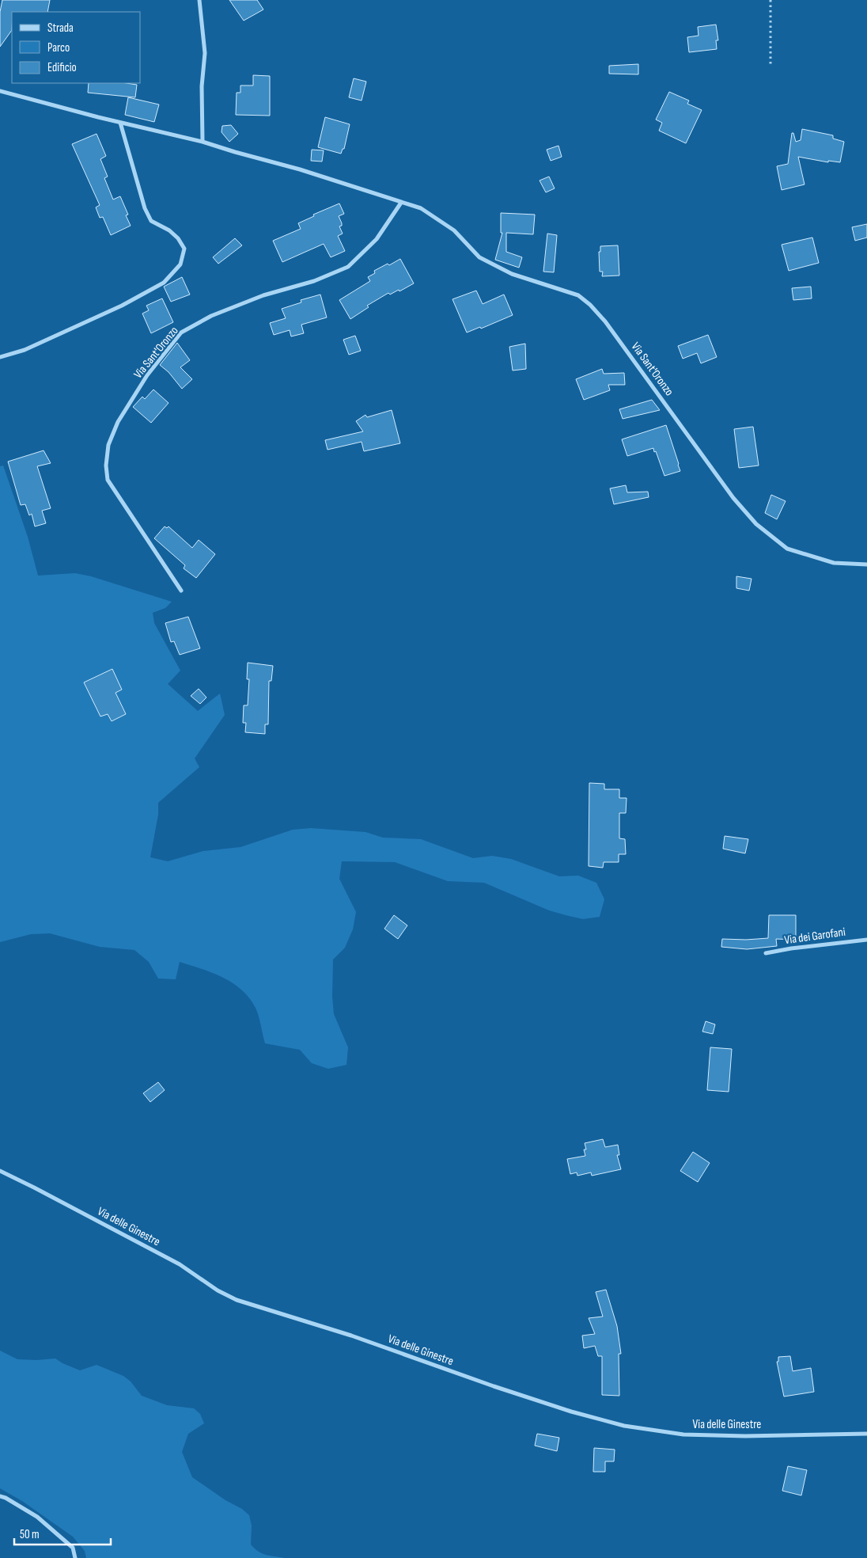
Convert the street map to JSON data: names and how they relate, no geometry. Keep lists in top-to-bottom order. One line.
{"streets":{"street":["Via Sant'Oronzo","Via dei Garofani","Via delle Ginestre"]},"legend":["Strada","Parco","Edificio"],"scale_bar":"50 m"}
